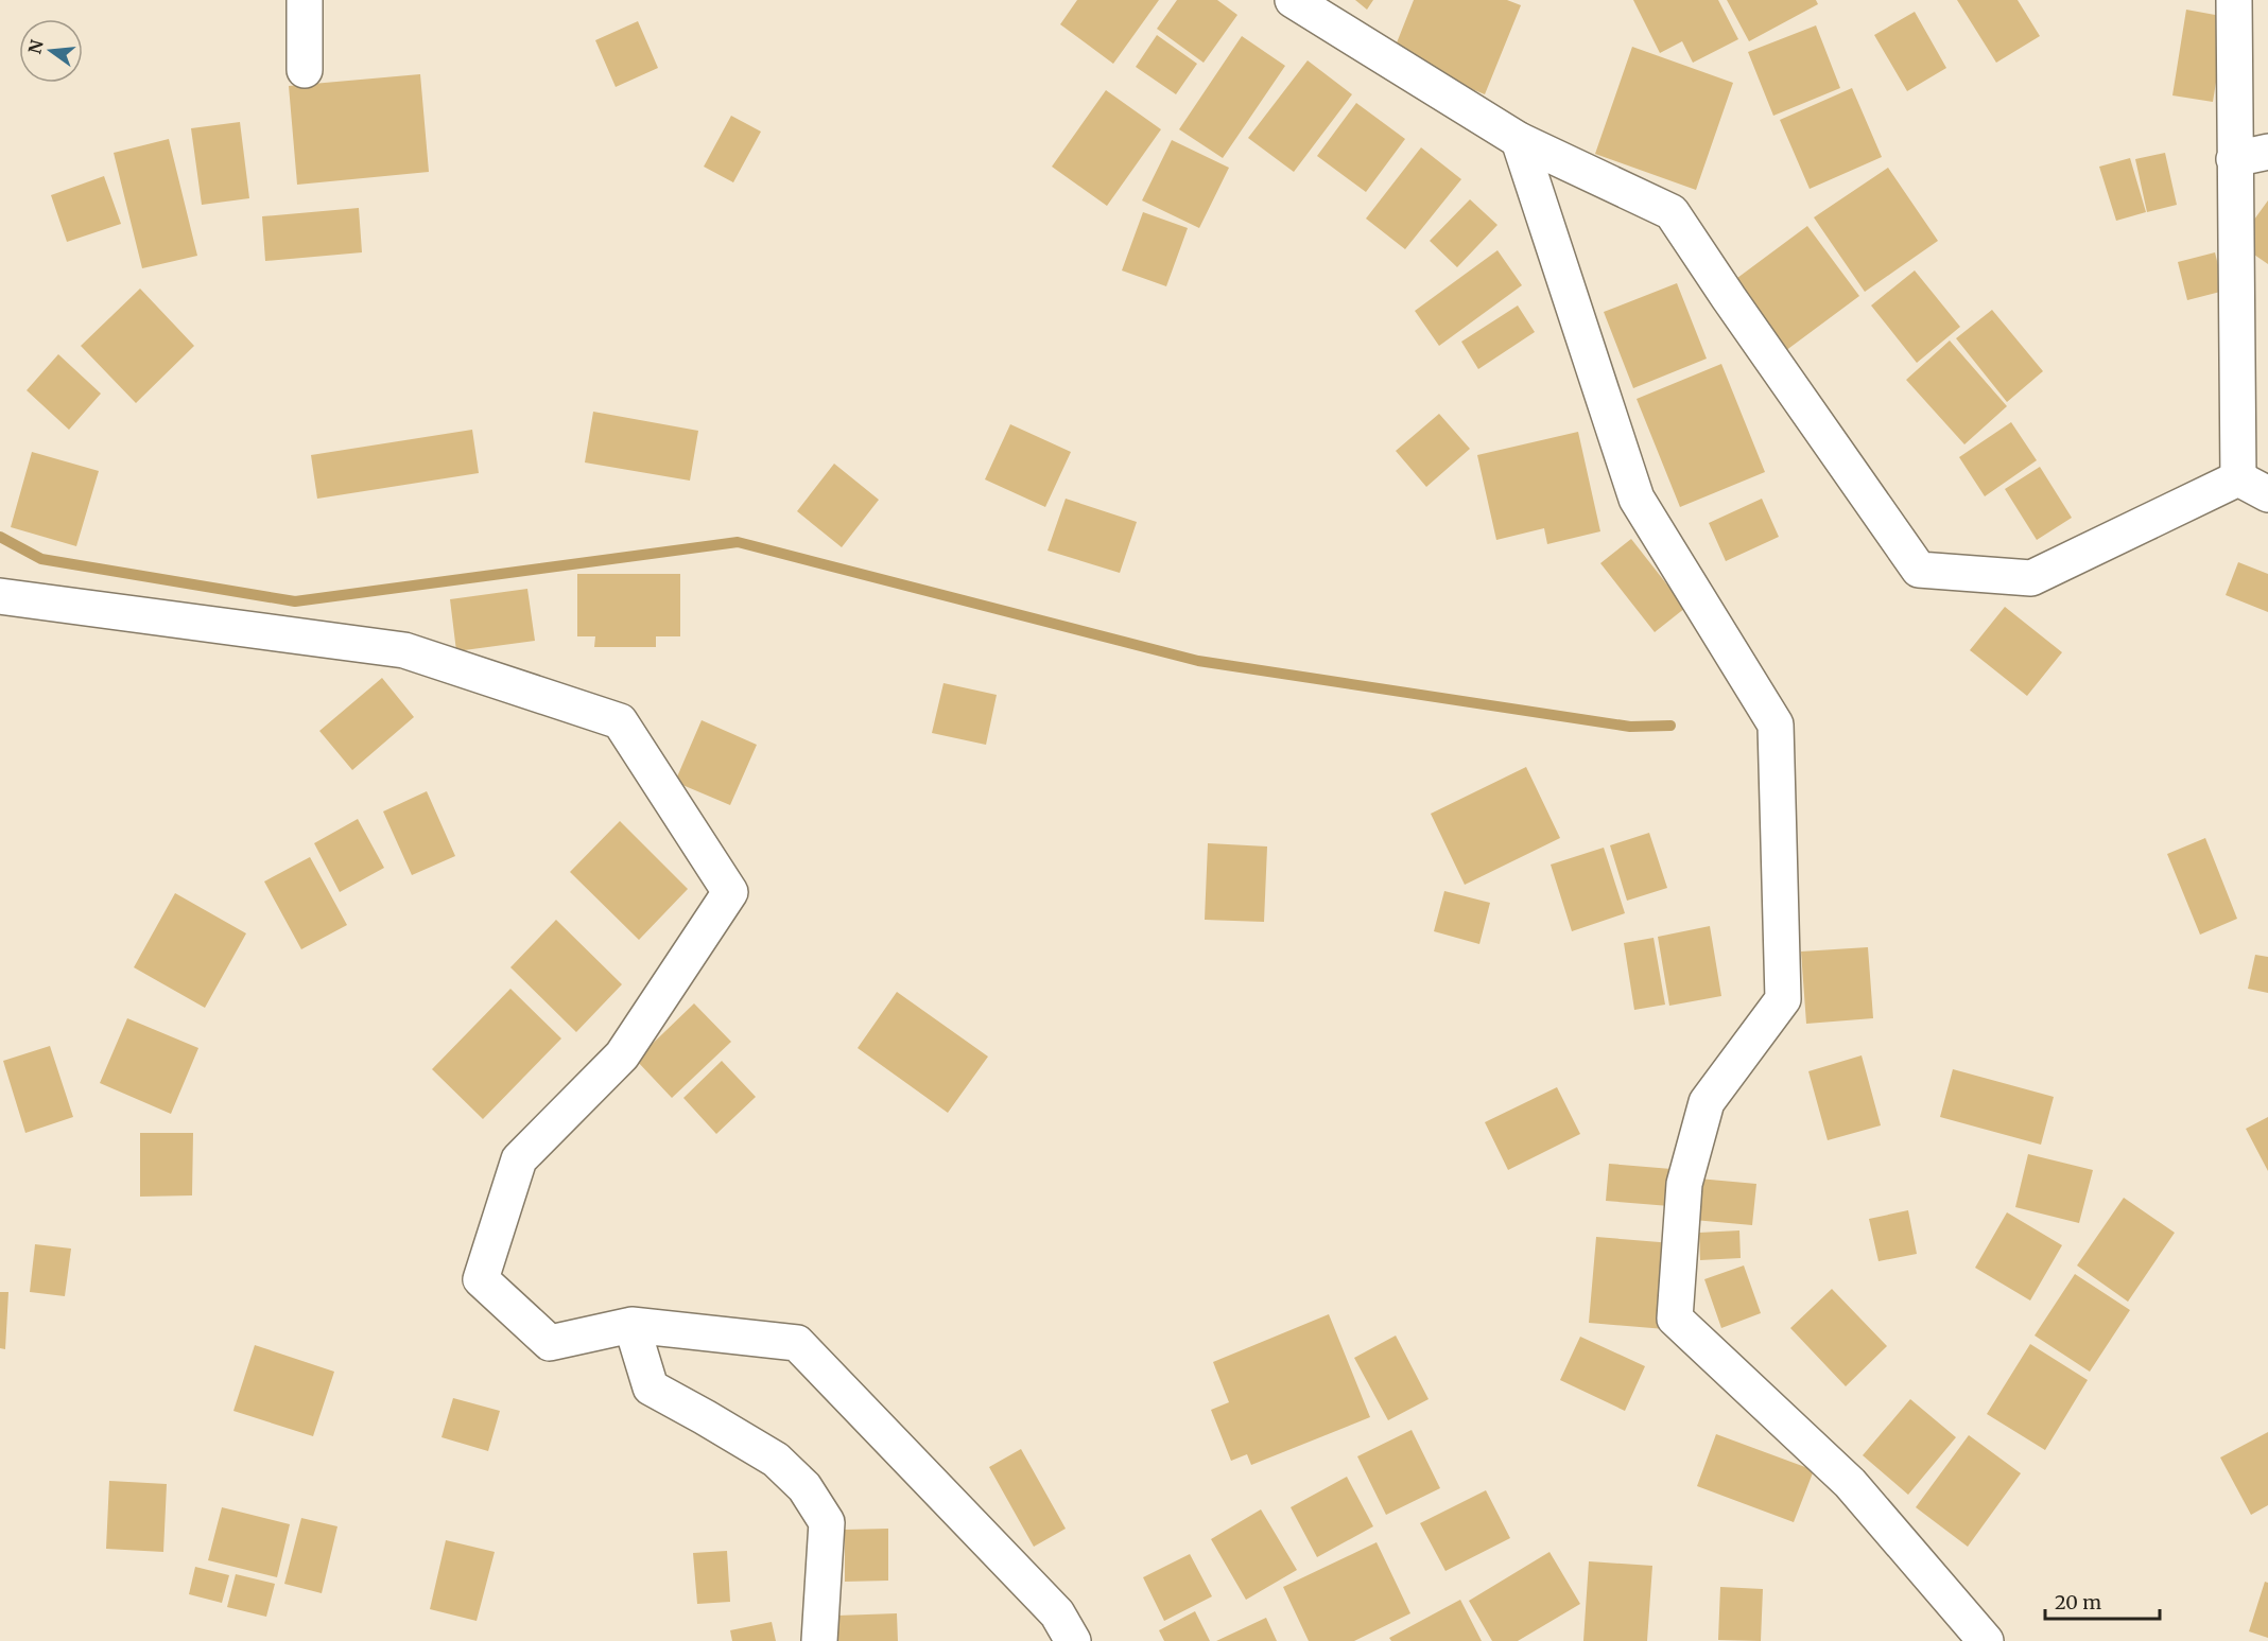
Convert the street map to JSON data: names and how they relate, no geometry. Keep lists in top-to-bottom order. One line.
{"scale_bar":"20 m","north":"left"}
